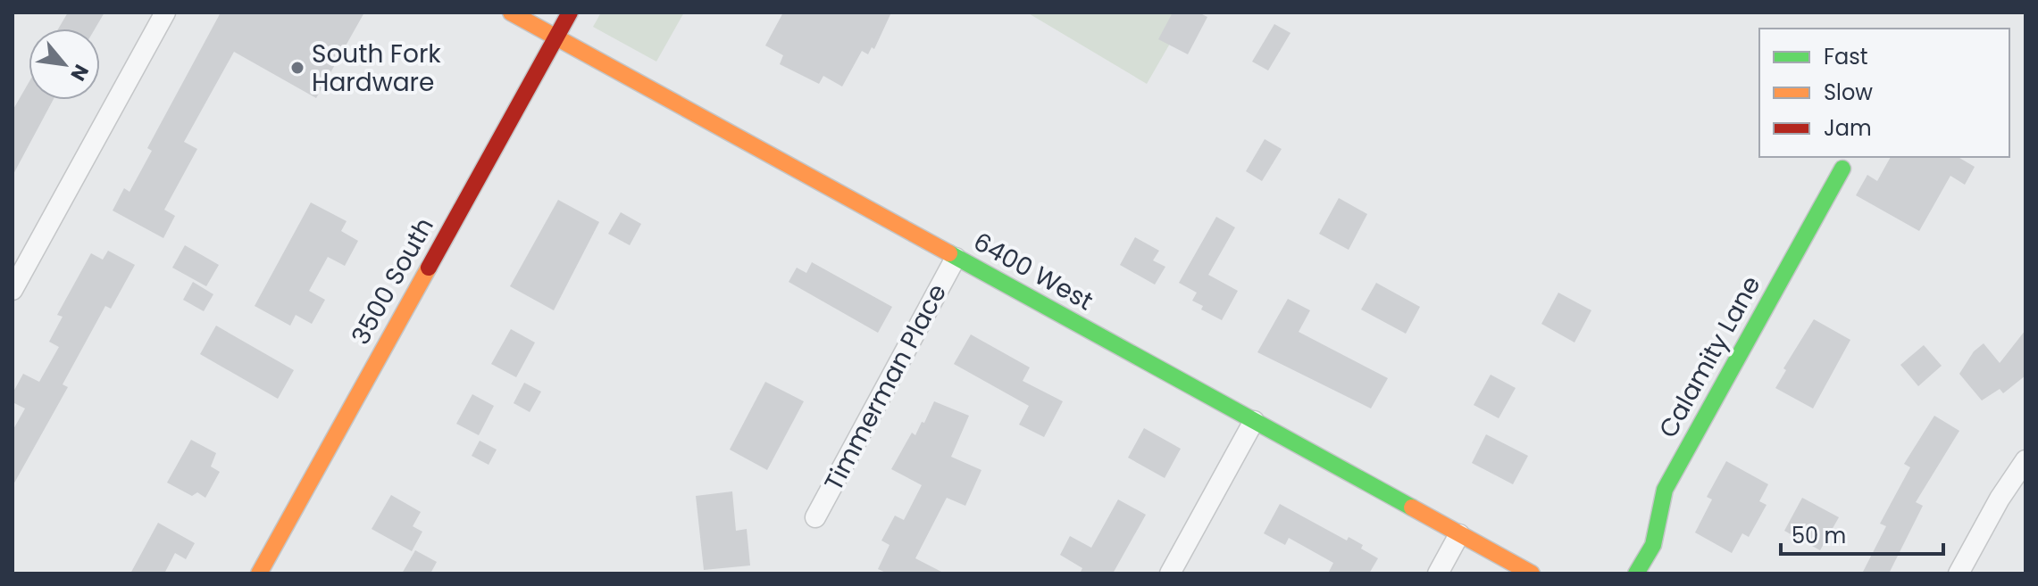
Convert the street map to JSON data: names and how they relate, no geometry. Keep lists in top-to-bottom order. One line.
{"streets":{"street":["6400 West","3500 South","Calamity Lane","Timmerman Place"]},"crossings":[["6400 West","3500 South"],["6400 West","Timmerman Place"]],"places":["South Fork Hardware"],"legend":["Fast","Slow","Jam"],"scale_bar":"50 m","north":"bottom right"}
